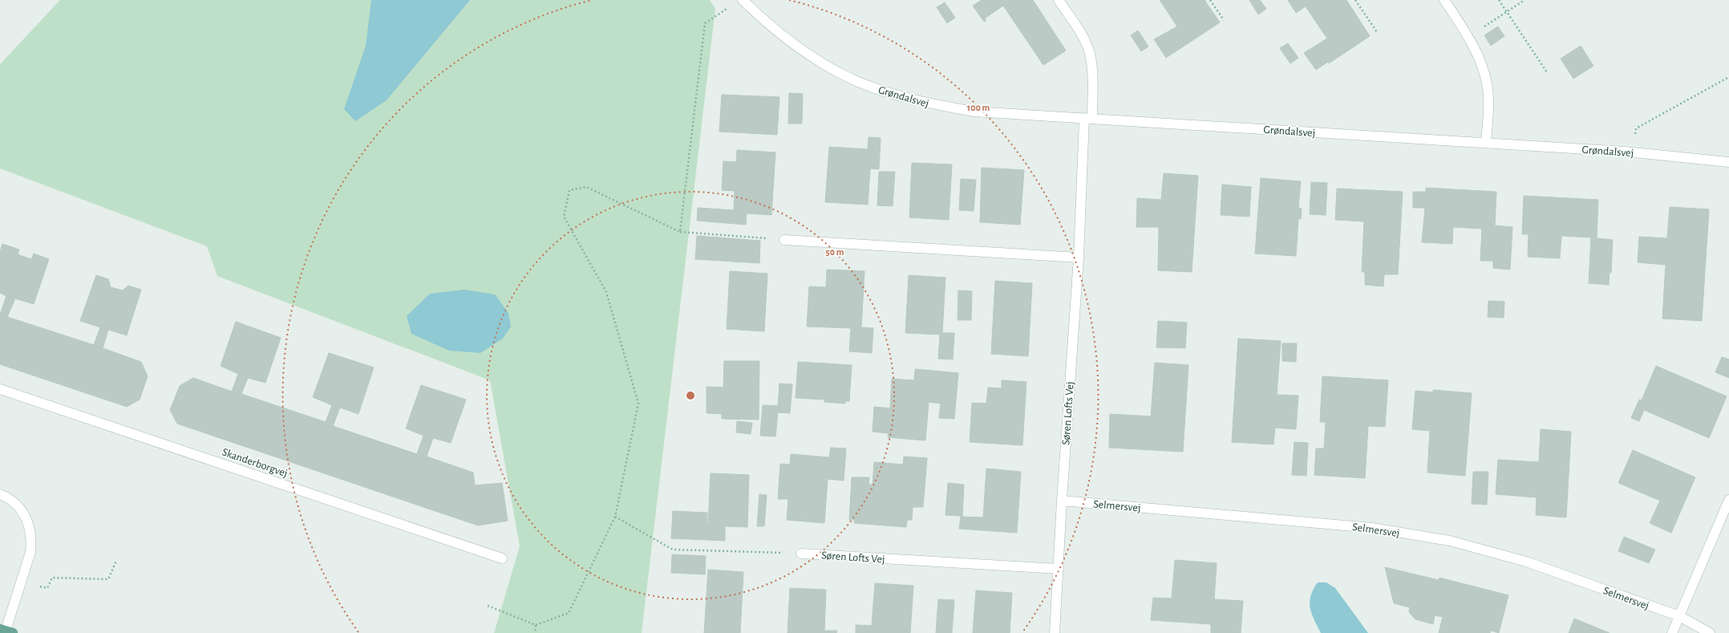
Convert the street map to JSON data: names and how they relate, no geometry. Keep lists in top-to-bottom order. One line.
{"streets":{"street":["Grøndalsvej","Søren Lofts Vej","Skanderborgvej","Selmersvej"]},"crossings":[["Grøndalsvej","Søren Lofts Vej"],["Søren Lofts Vej","Selmersvej"]],"rings":["100 m","50 m"]}
